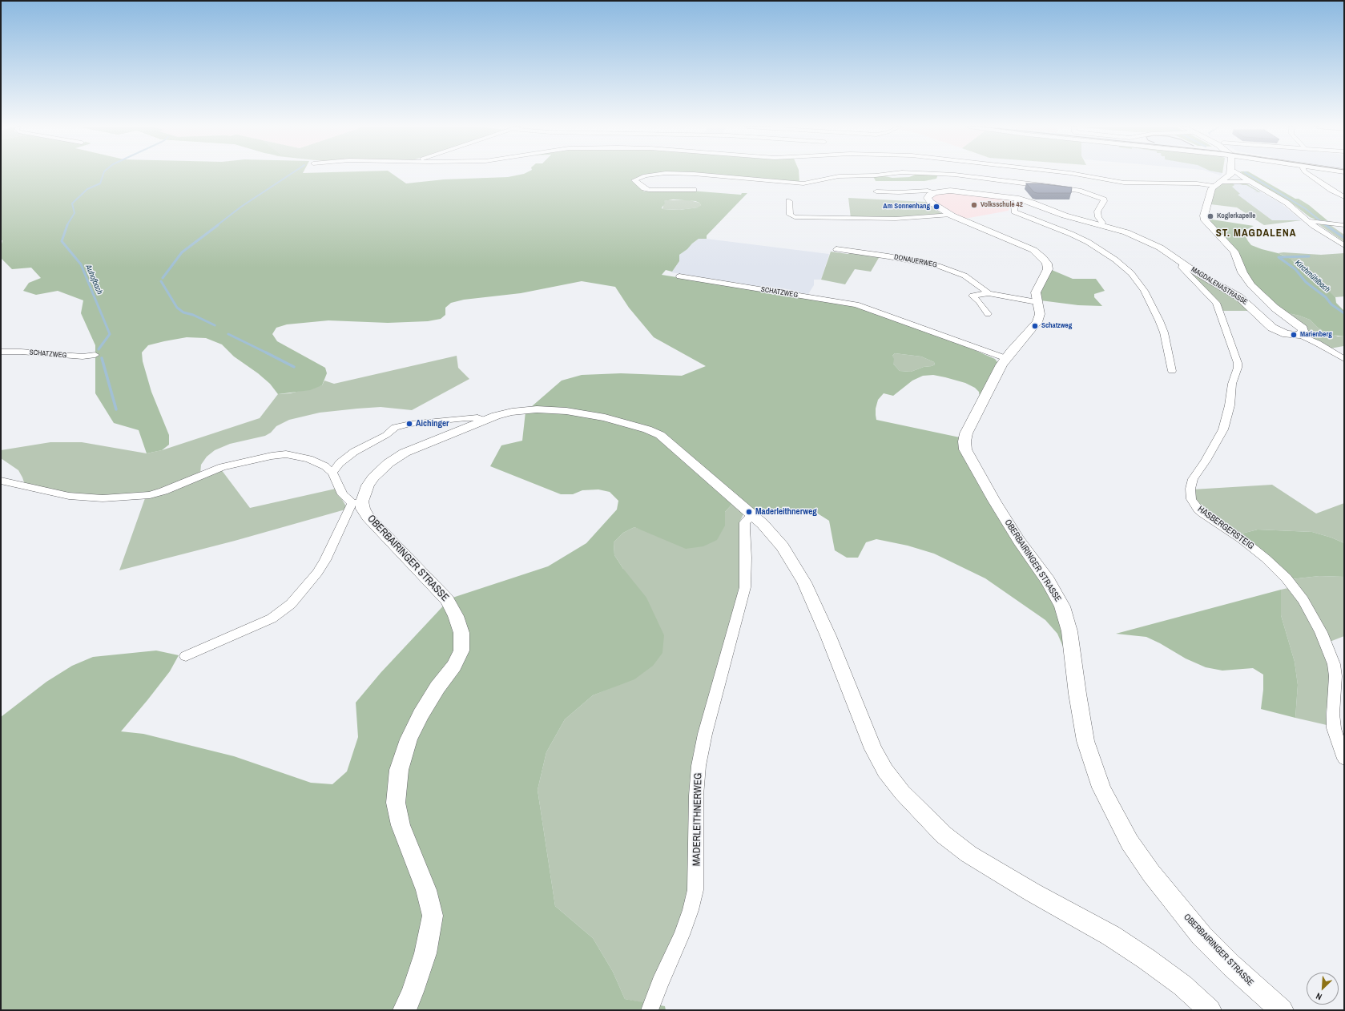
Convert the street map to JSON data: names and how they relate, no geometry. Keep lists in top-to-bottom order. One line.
{"streets":{"street":["DONAUERWEG","MAGDALENASTRASSE","SCHATZWEG","HASBERGERSTEIG","OBERBAIRINGER STRASSE","MADERLEITHNERWEG"]},"crossings":[["DONAUERWEG","OBERBAIRINGER STRASSE"],["MAGDALENASTRASSE","HASBERGERSTEIG"],["SCHATZWEG","OBERBAIRINGER STRASSE"]],"districts":["ST. MAGDALENA"],"water":["Kirchmühlbach","Auhofbach"],"places":["Volksschule 42","Am Sonnenhang","Koglerkapelle","Schatzweg","Marienberg","Aichinger","Maderleithnerweg"],"north":"bottom left"}
